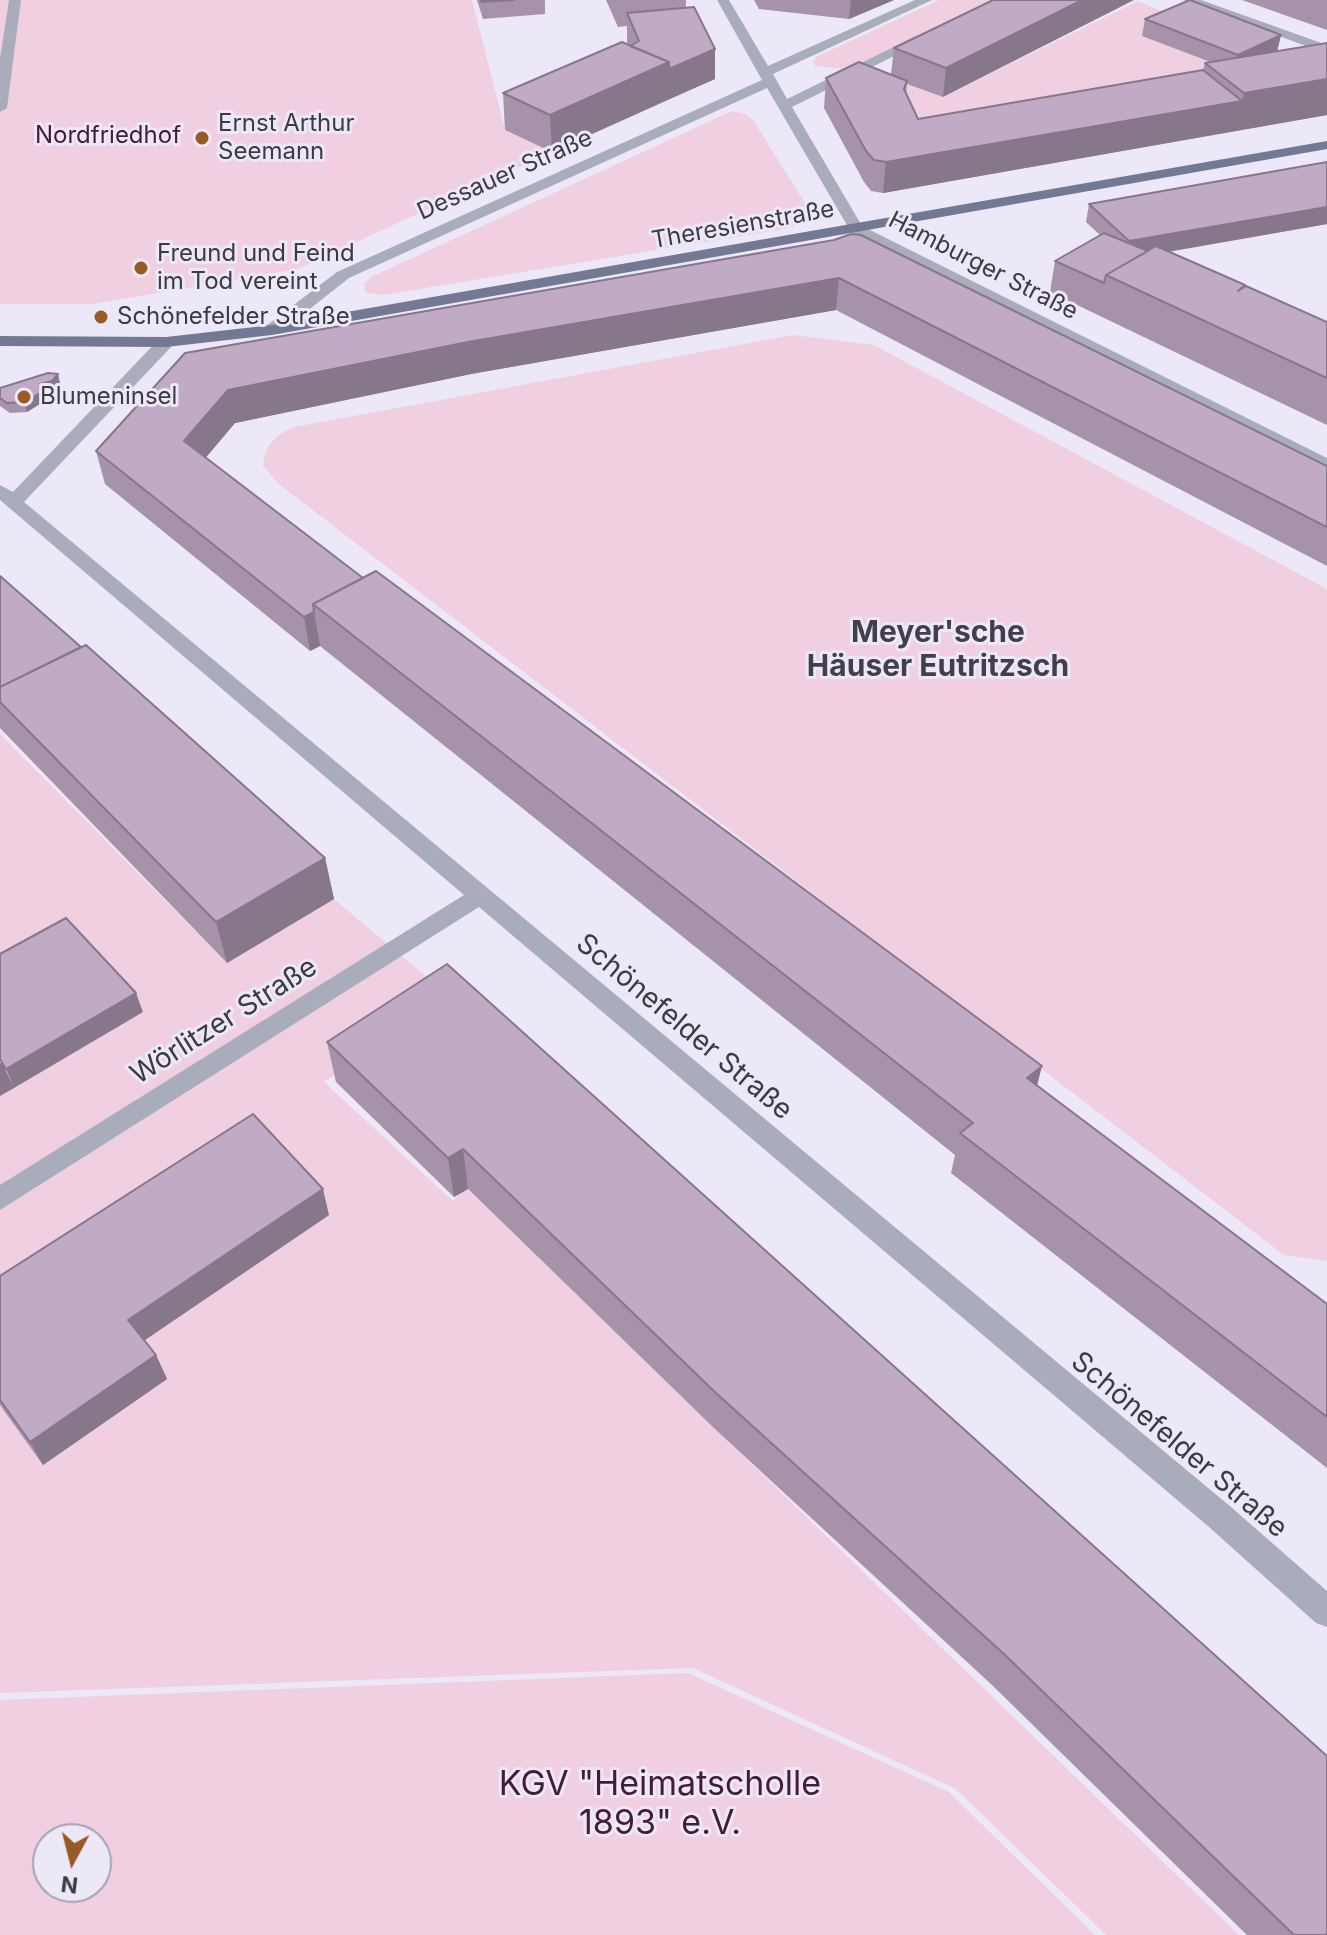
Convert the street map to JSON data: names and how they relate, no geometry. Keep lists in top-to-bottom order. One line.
{"streets":{"main road":["Theresienstraße"],"street":["Dessauer Straße","Hamburger Straße","Wörlitzer Straße","Schönefelder Straße"]},"crossings":[["Dessauer Straße","Theresienstraße"],["Dessauer Straße","Hamburger Straße"],["Theresienstraße","Hamburger Straße"],["Wörlitzer Straße","Schönefelder Straße"]],"districts":["Meyer'sche Häuser Eutritzsch"],"parks":["Nordfriedhof","KGV \"Heimatscholle 1893\" e.V."],"places":["Ernst Arthur Seemann","Freund und Feind im Tod vereint","Schönefelder Straße","Blumeninsel"],"north":"bottom"}
